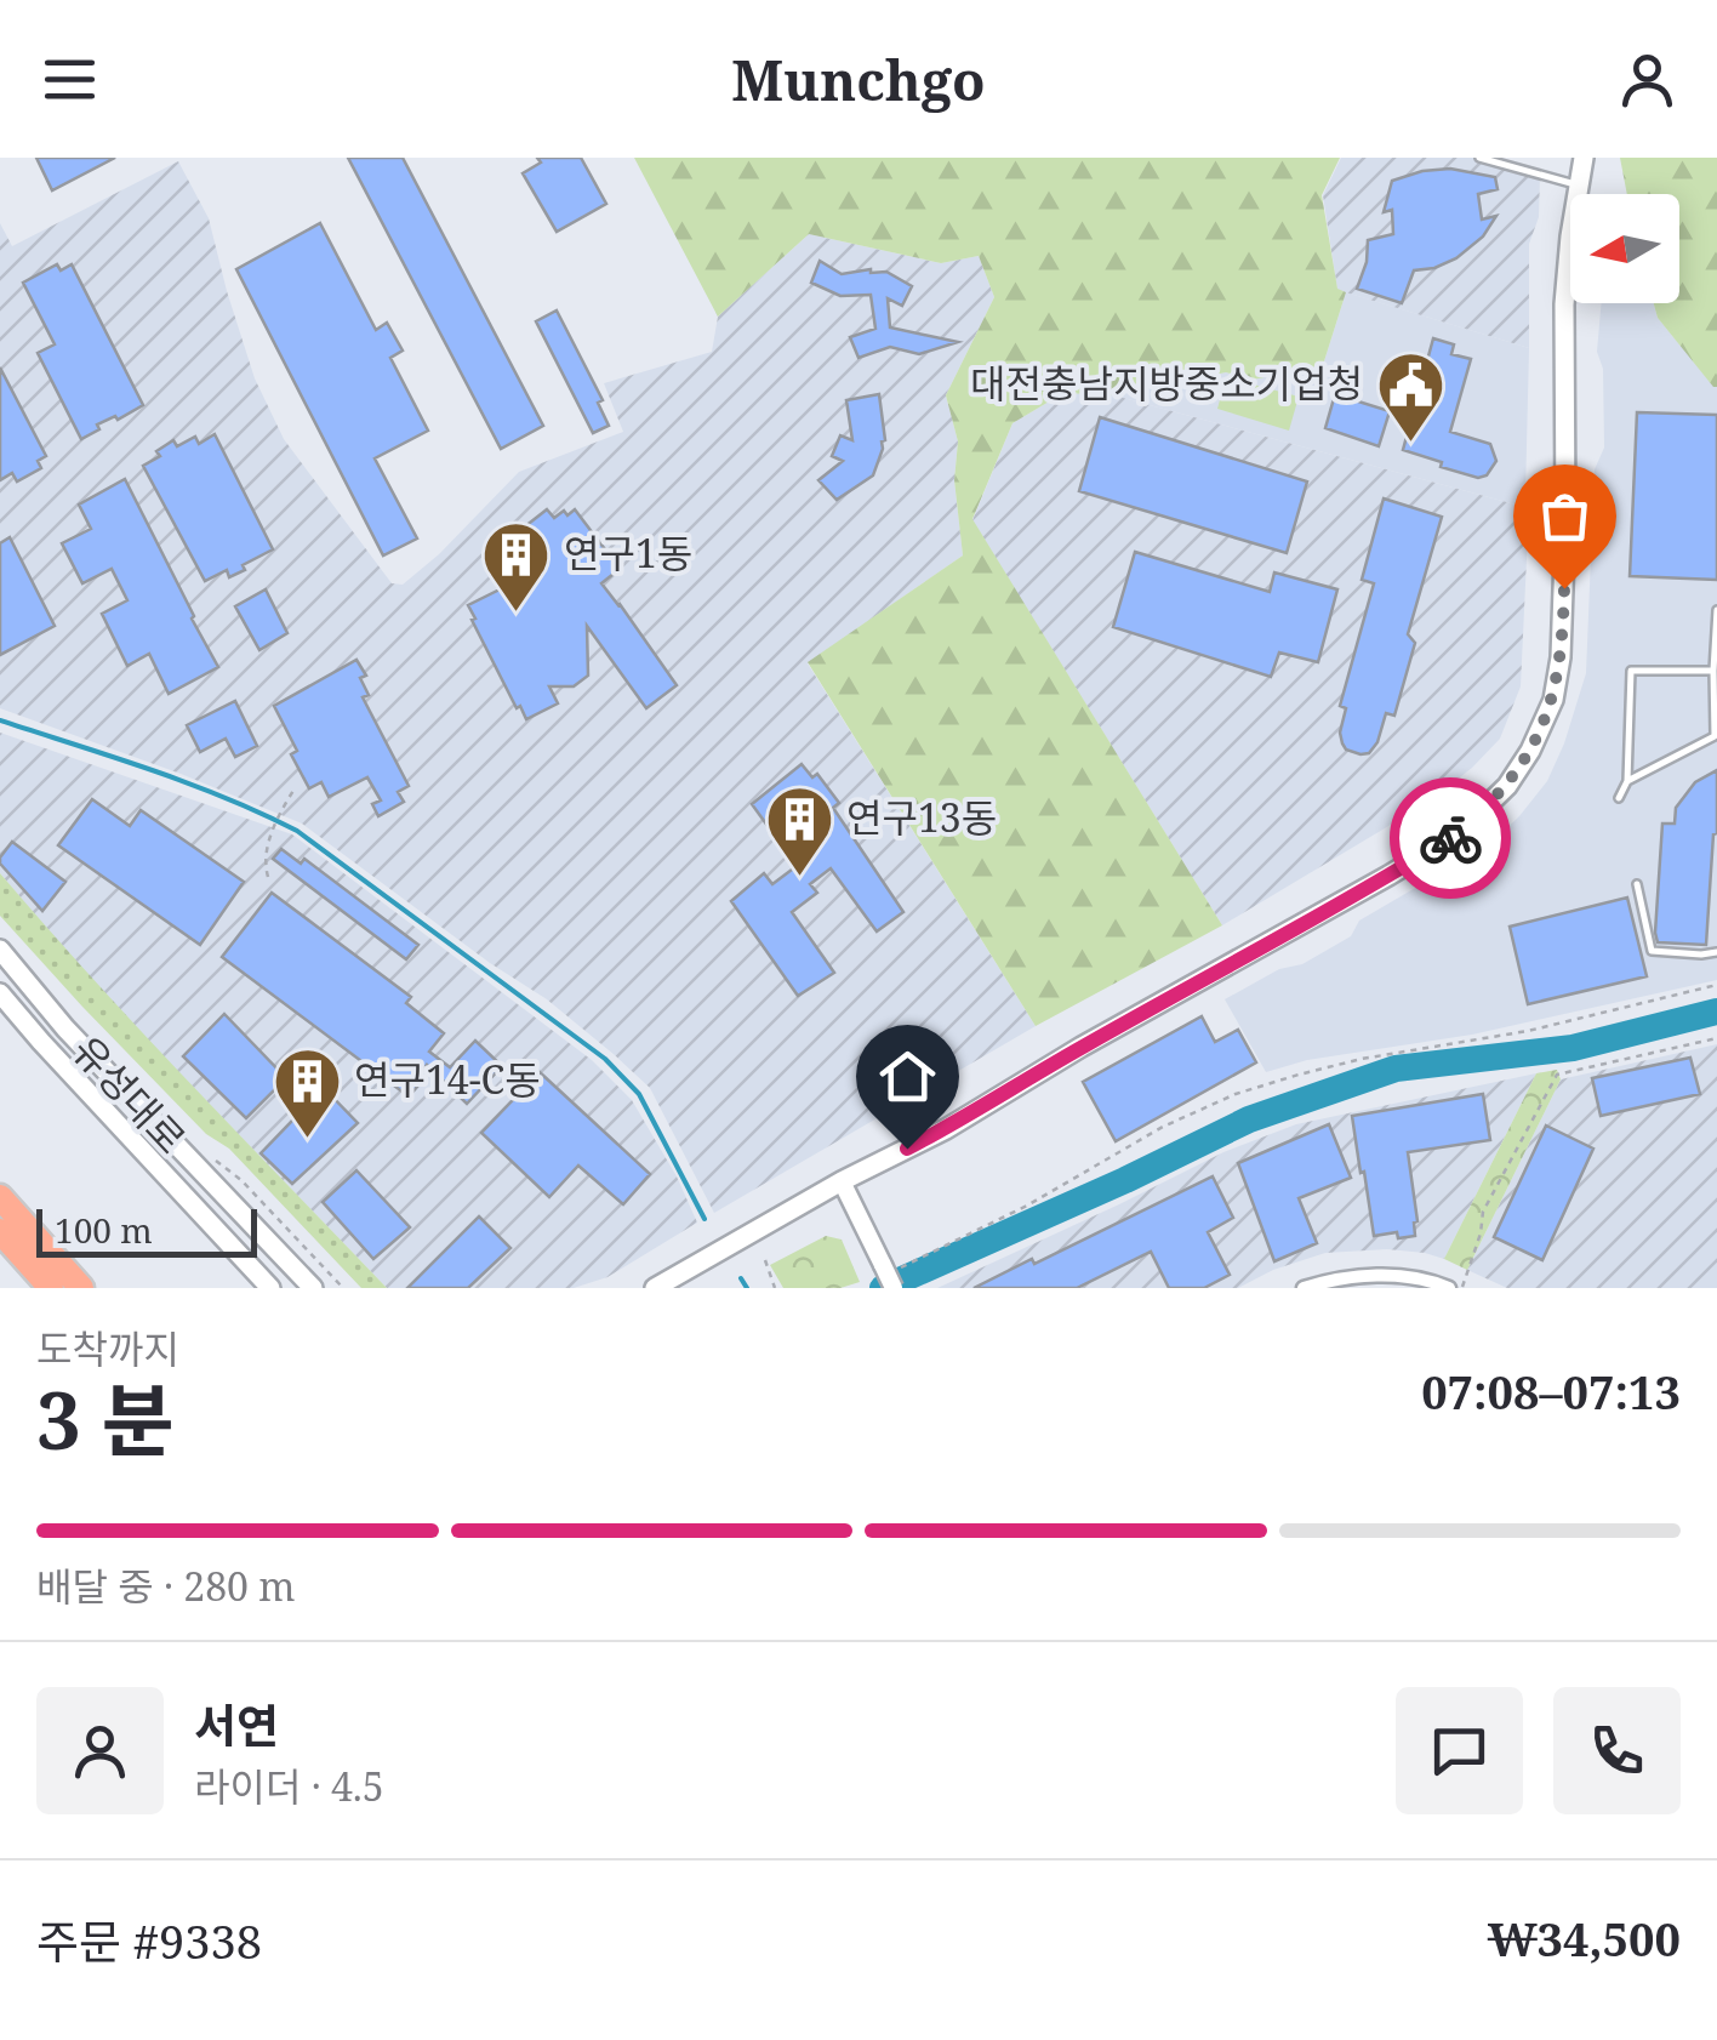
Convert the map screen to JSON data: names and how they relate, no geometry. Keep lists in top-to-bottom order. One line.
{"streets":{"main road":["유성대로"]},"places":{"public building":["대전충남지방중소기업청"],"building":["연구1동","연구13동","연구14-C동"]},"scale_bar":"100 m","north":"left","page":{"header":"Munchgo","scale":"100 m","heading":["3 분","도착까지","07:08–07:13"],"panel":["서연","라이더 · 4.5","주문 #9338","₩34,500"],"bar":"배달 중 · 280 m"}}
